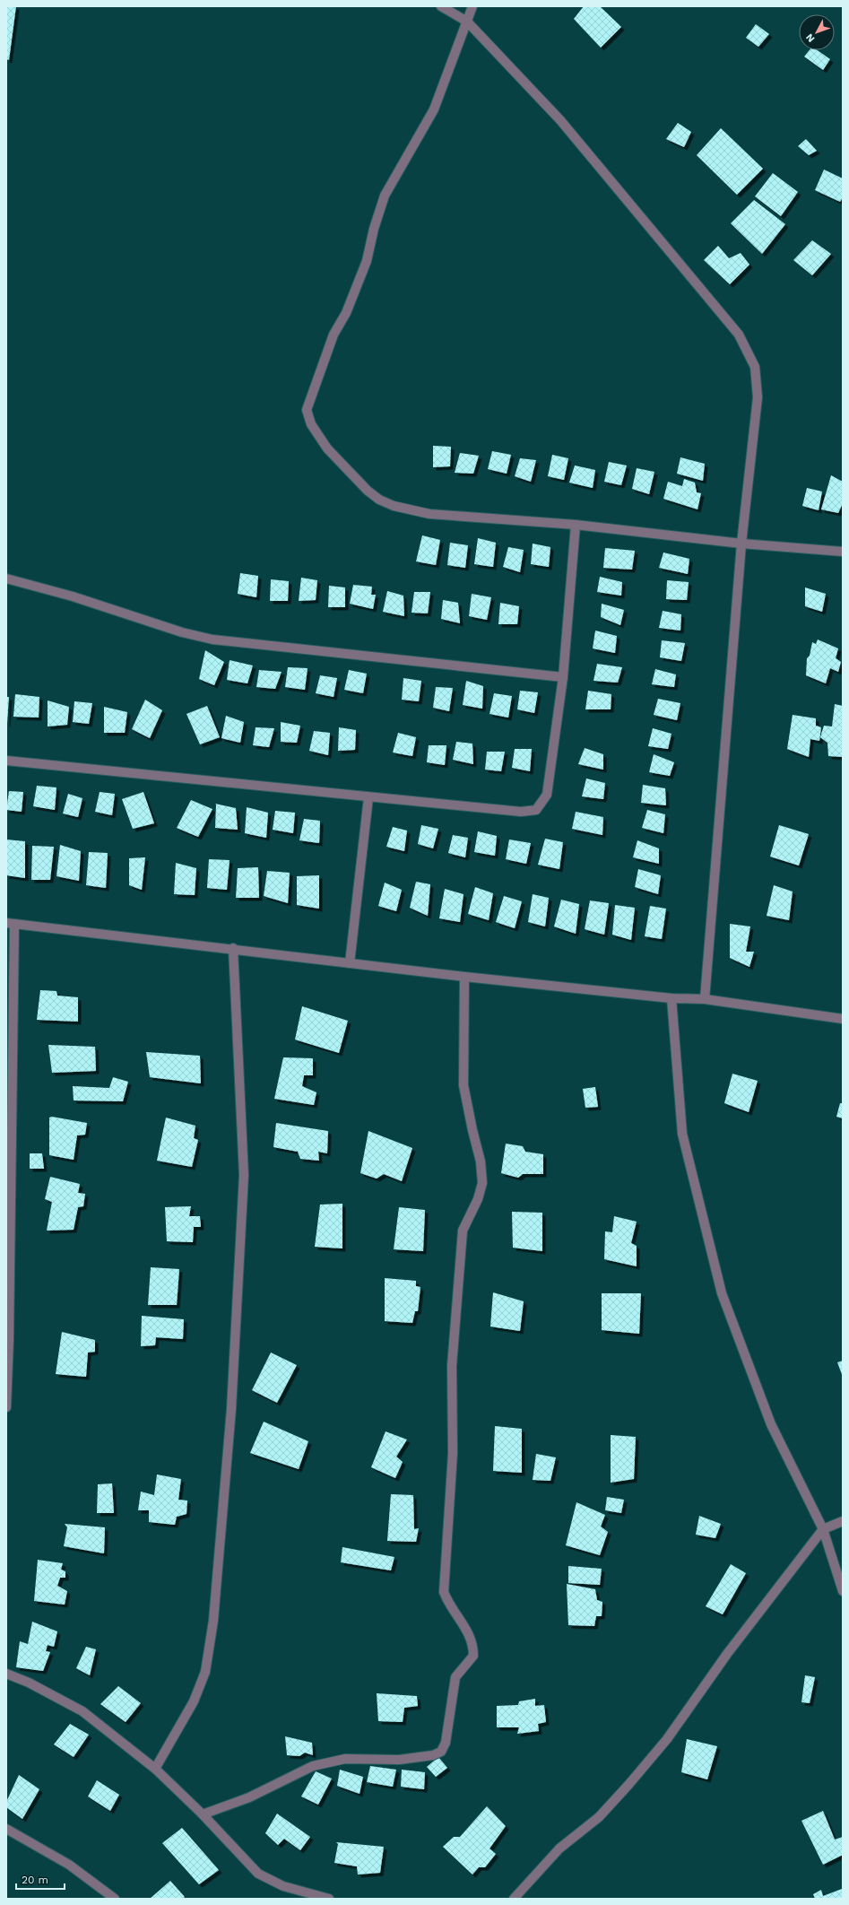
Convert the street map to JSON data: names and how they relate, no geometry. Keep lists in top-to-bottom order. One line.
{"scale_bar":"20 m","north":"bottom left"}
